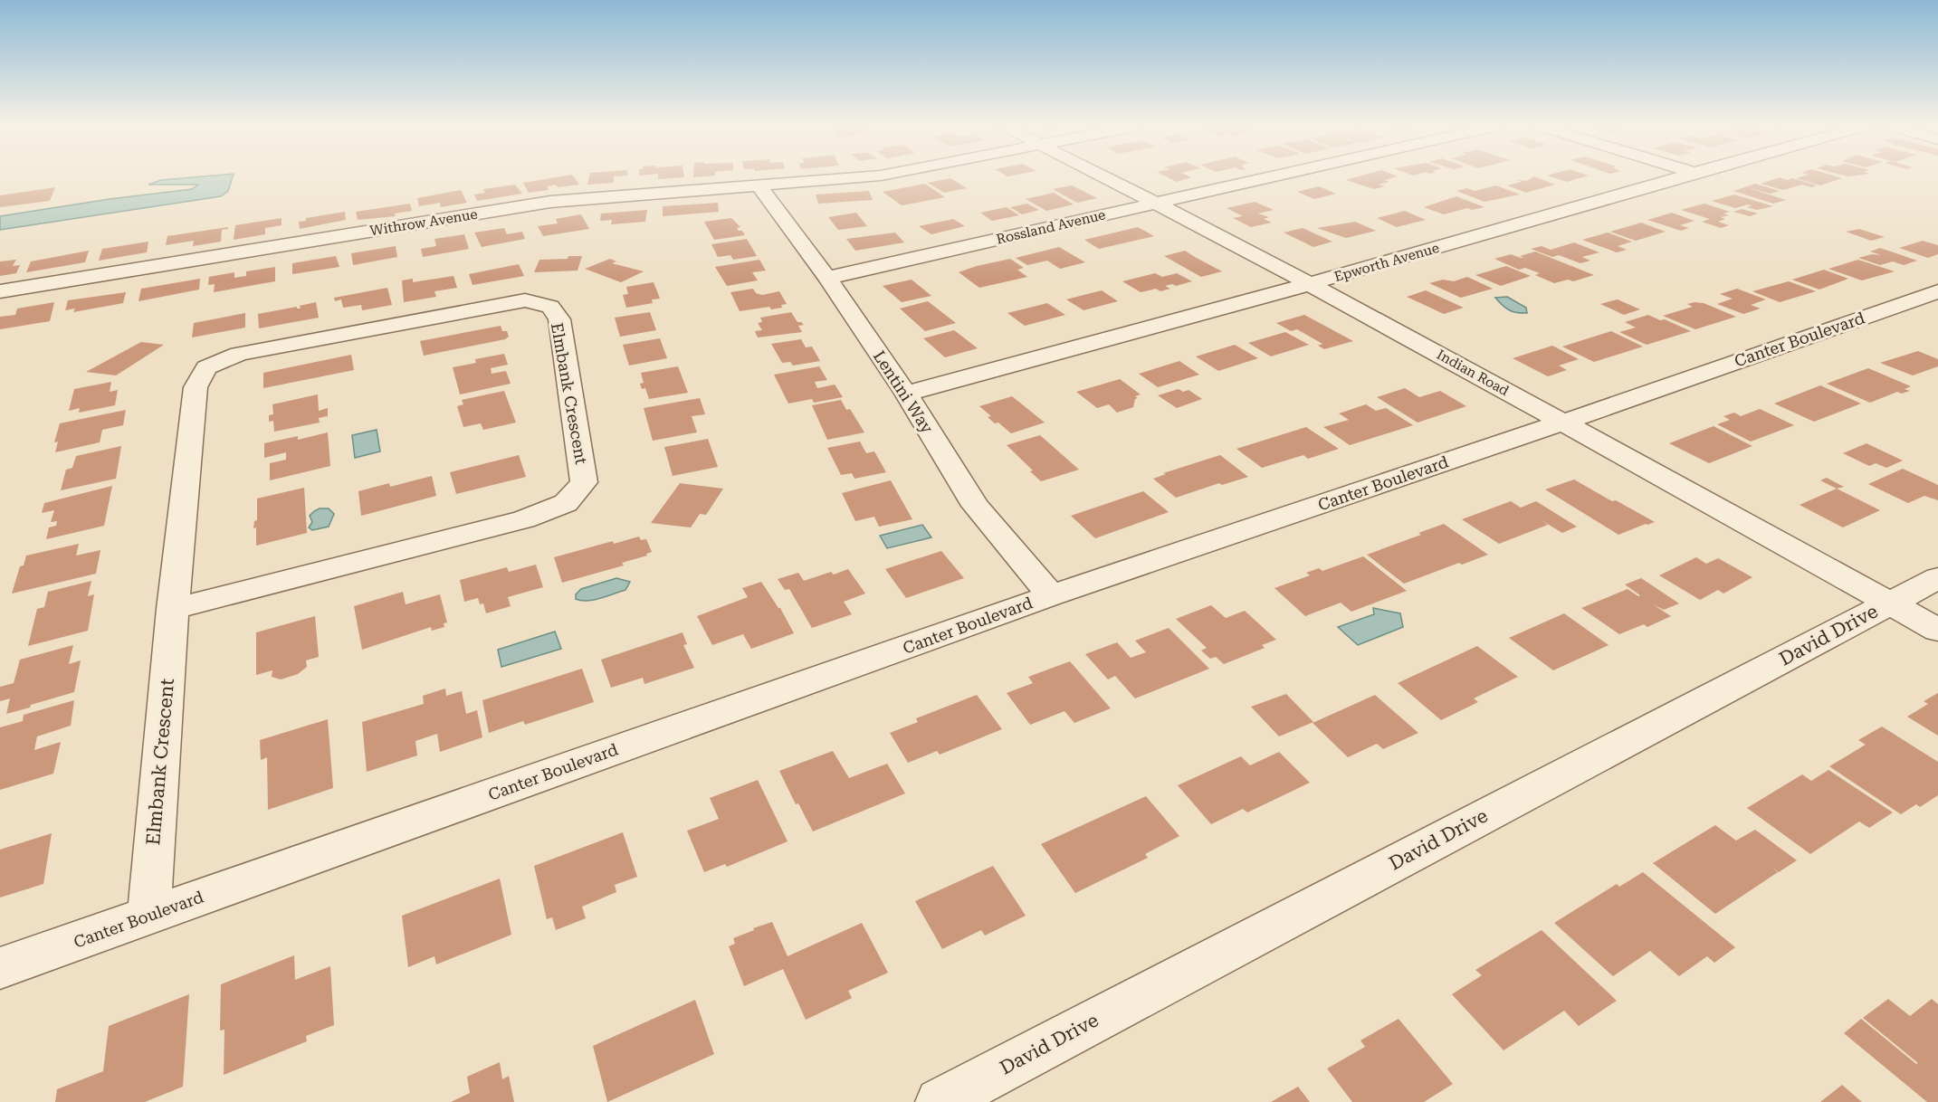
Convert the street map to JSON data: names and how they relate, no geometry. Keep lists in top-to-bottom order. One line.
{"streets":{"street":["Withrow Avenue","Rossland Avenue","Epworth Avenue","Canter Boulevard","Indian Road","Lentini Way","Elmbank Crescent","David Drive"]},"crossings":[["Withrow Avenue","Lentini Way"],["Rossland Avenue","Indian Road"],["Rossland Avenue","Lentini Way"],["Epworth Avenue","Indian Road"],["Epworth Avenue","Lentini Way"],["Canter Boulevard","Indian Road"],["Canter Boulevard","Lentini Way"],["Canter Boulevard","Elmbank Crescent"],["Indian Road","David Drive"]]}
